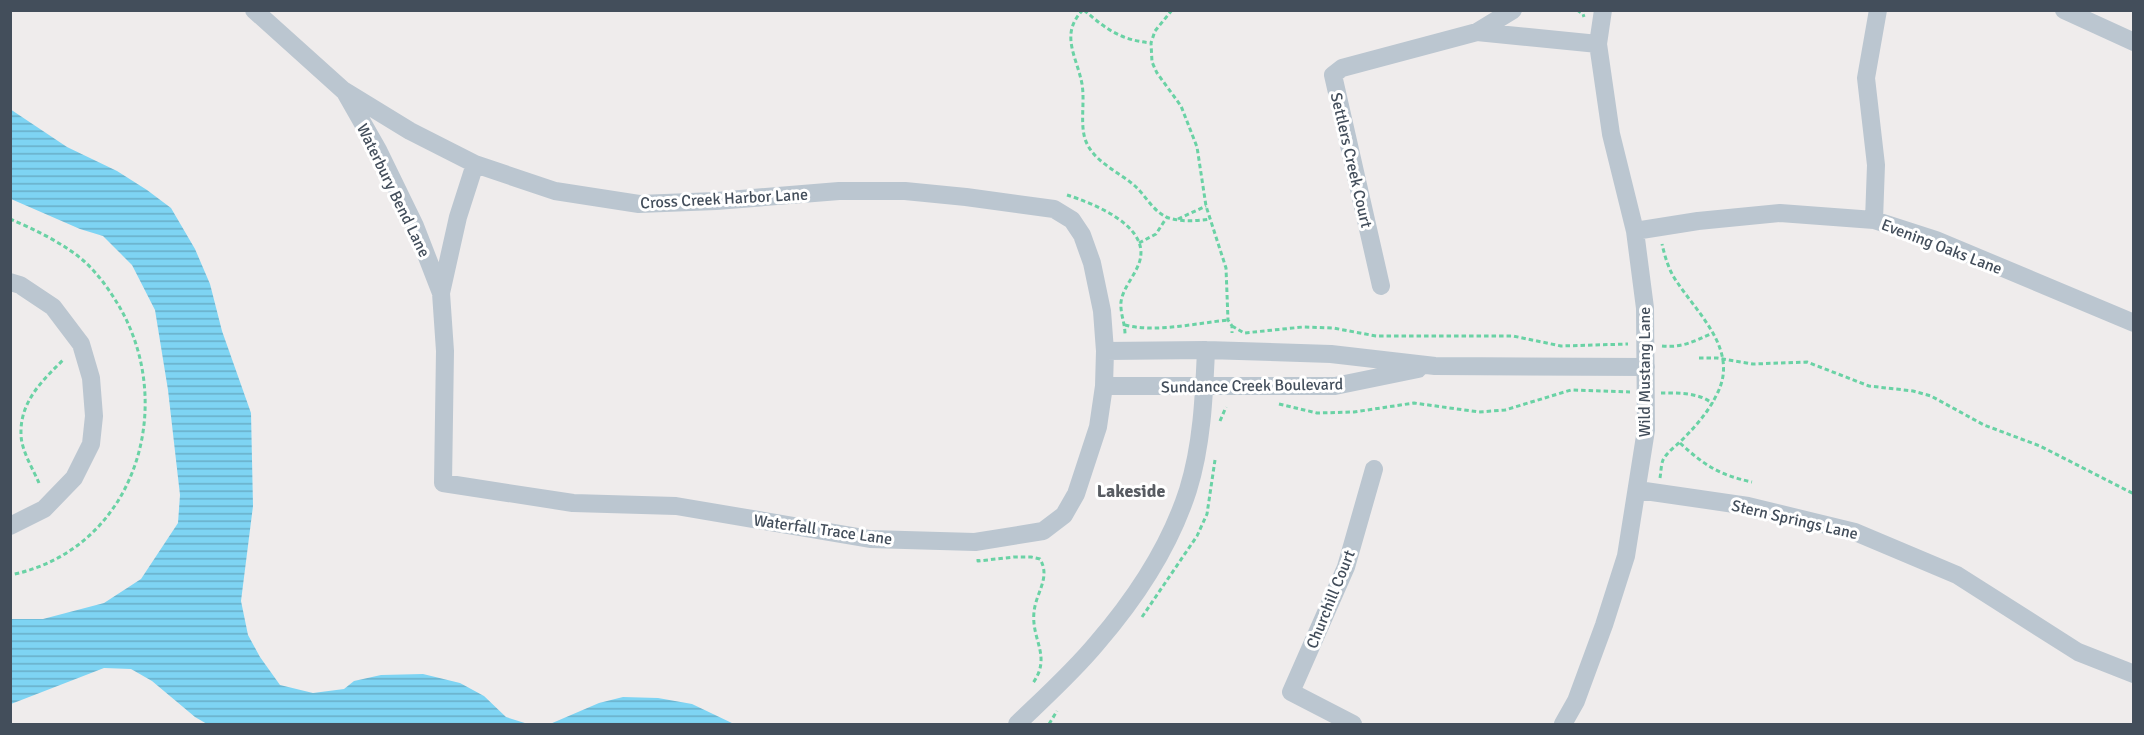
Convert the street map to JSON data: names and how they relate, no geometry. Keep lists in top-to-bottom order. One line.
{"streets":{"street":["Settlers Creek Court","Waterbury Bend Lane","Cross Creek Harbor Lane","Evening Oaks Lane","Wild Mustang Lane","Sundance Creek Boulevard","Stern Springs Lane","Waterfall Trace Lane","Churchill Court"]},"crossings":[["Settlers Creek Court","Wild Mustang Lane"],["Waterbury Bend Lane","Cross Creek Harbor Lane"],["Waterbury Bend Lane","Waterfall Trace Lane"],["Cross Creek Harbor Lane","Sundance Creek Boulevard"],["Cross Creek Harbor Lane","Waterfall Trace Lane"],["Evening Oaks Lane","Wild Mustang Lane"],["Wild Mustang Lane","Sundance Creek Boulevard"],["Wild Mustang Lane","Stern Springs Lane"],["Sundance Creek Boulevard","Waterfall Trace Lane"]],"districts":["Lakeside"]}
